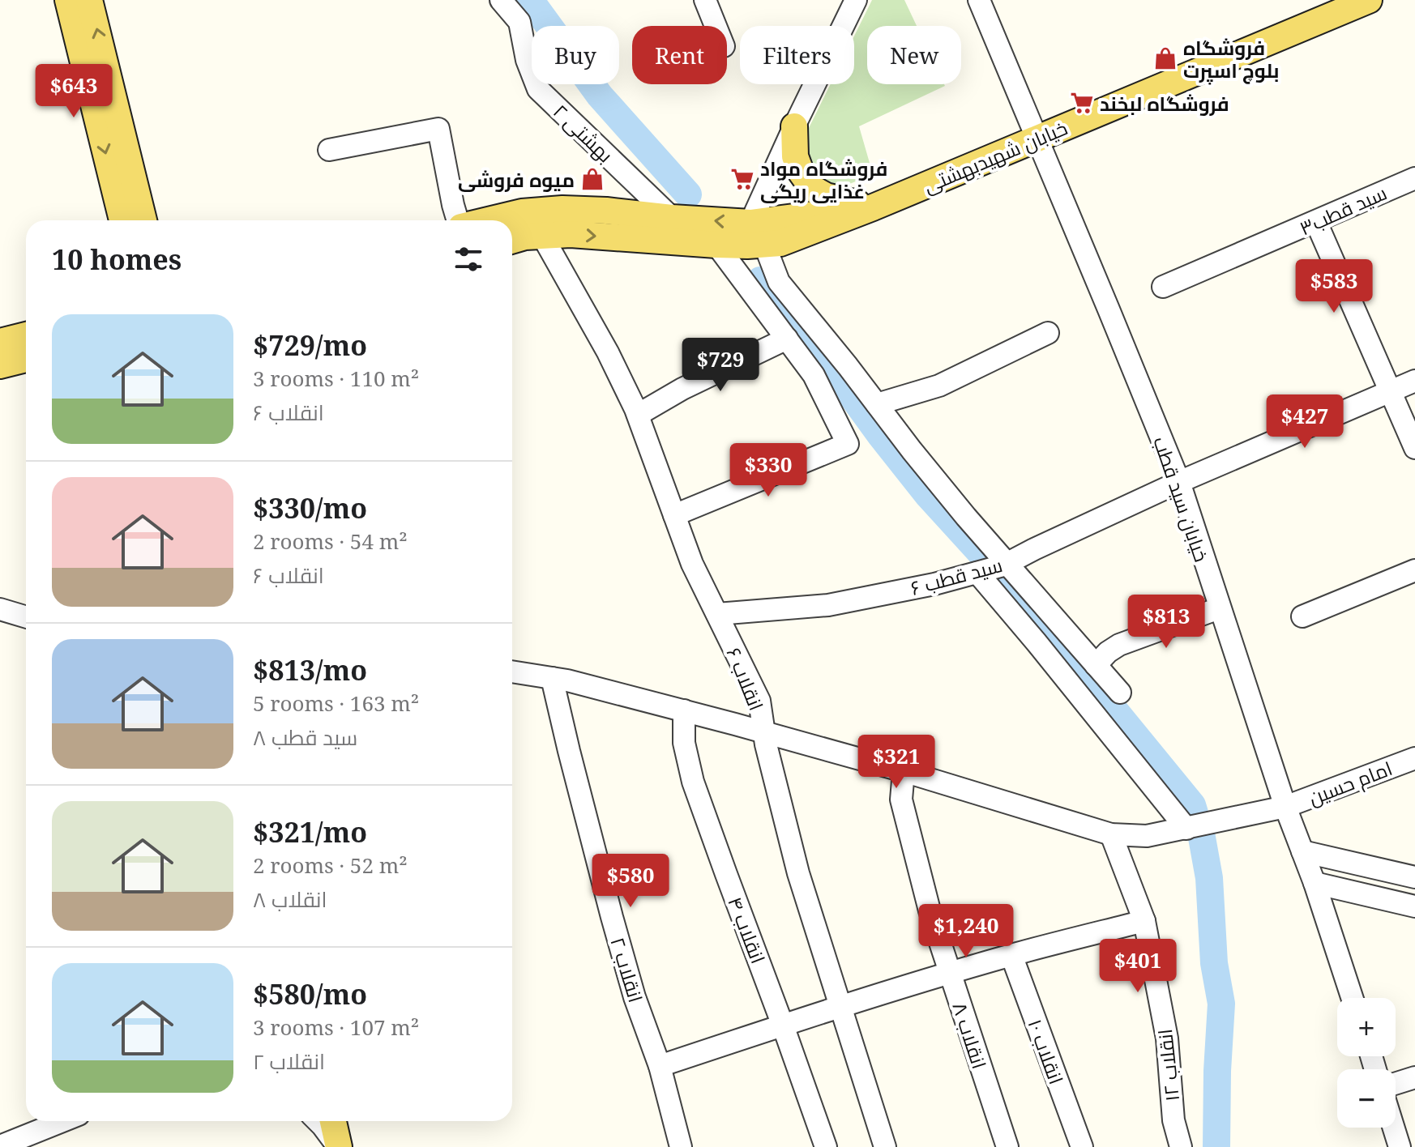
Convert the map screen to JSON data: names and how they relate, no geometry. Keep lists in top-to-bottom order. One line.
{"streets":{"main road":["خیابان شهیدبهشتی"],"street":["بهشتی ۲","سید قطب۳","خیابان سید قطب","سید قطب ۶","انقلاب ۶","امام حسین","انقلاب ۴","انقلاب ۲","انقلاب ۸","انقلاب ۱۰","انقلاب ۱۲"]},"crossings":[["بهشتی ۲","خیابان شهیدبهشتی"],["خیابان شهیدبهشتی","خیابان سید قطب"],["خیابان شهیدبهشتی","انقلاب ۶"],["خیابان سید قطب","سید قطب ۶"],["خیابان سید قطب","امام حسین"],["سید قطب ۶","انقلاب ۶"],["انقلاب ۶","امام حسین"],["امام حسین","انقلاب ۴"],["امام حسین","انقلاب ۲"],["امام حسین","انقلاب ۸"],["امام حسین","انقلاب ۱۲"]],"places":{"shop":["فروشگاه بلوچ اسپرت","میوه فروشی"],"supermarket":["فروشگاه لبخند","فروشگاه مواد غذایی ریگی"]},"page":{"chip":["Buy","Rent","Filters","New"],"price":["$643","$583","$729","$427","$330","$813","$321","$580","$1,240","$401"],"heading":"10 homes","list":[{"name":"$729/mo","note":"3 rooms · 110 m² · انقلاب ۶"},{"name":"$330/mo","note":"2 rooms · 54 m² · انقلاب ۶"},{"name":"$813/mo","note":"5 rooms · 163 m² · سید قطب ۸"},{"name":"$321/mo","note":"2 rooms · 52 m² · انقلاب ۸"},{"name":"$580/mo","note":"3 rooms · 107 m² · انقلاب ۲"}],"map_buttons":["+","−"]}}
